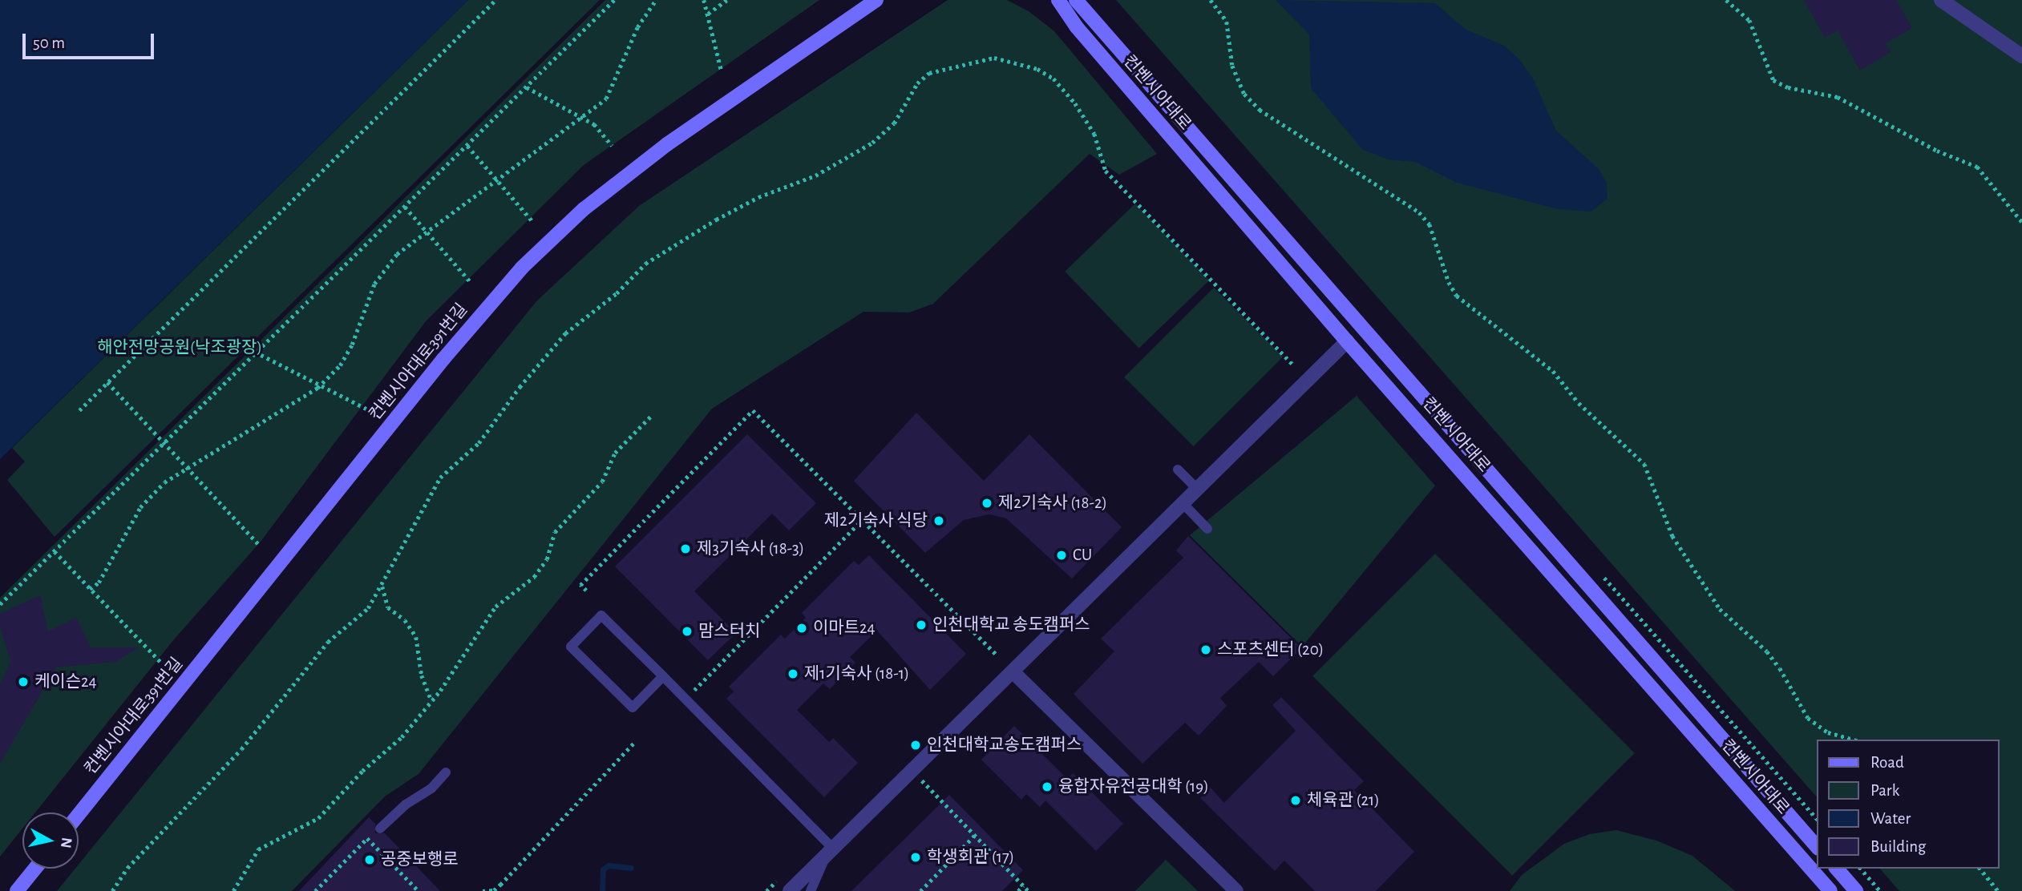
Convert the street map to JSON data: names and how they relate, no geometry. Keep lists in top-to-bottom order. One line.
{"streets":{"main road":["컨벤시아대로","컨벤시아대로391번길"]},"parks":["해안전망공원(낙조광장)"],"places":["제2기숙사 (18-2)","제2기숙사 식당","제3기숙사 (18-3)","CU","인천대학교 송도캠퍼스","이마트24","맘스터치","스포츠센터 (20)","제1기숙사 (18-1)","케이슨24","인천대학교송도캠퍼스","융합자유전공대학 (19)","체육관 (21)","학생회관 (17)","공중보행로"],"legend":["Road","Park","Water","Building"],"scale_bar":"50 m","north":"right"}
